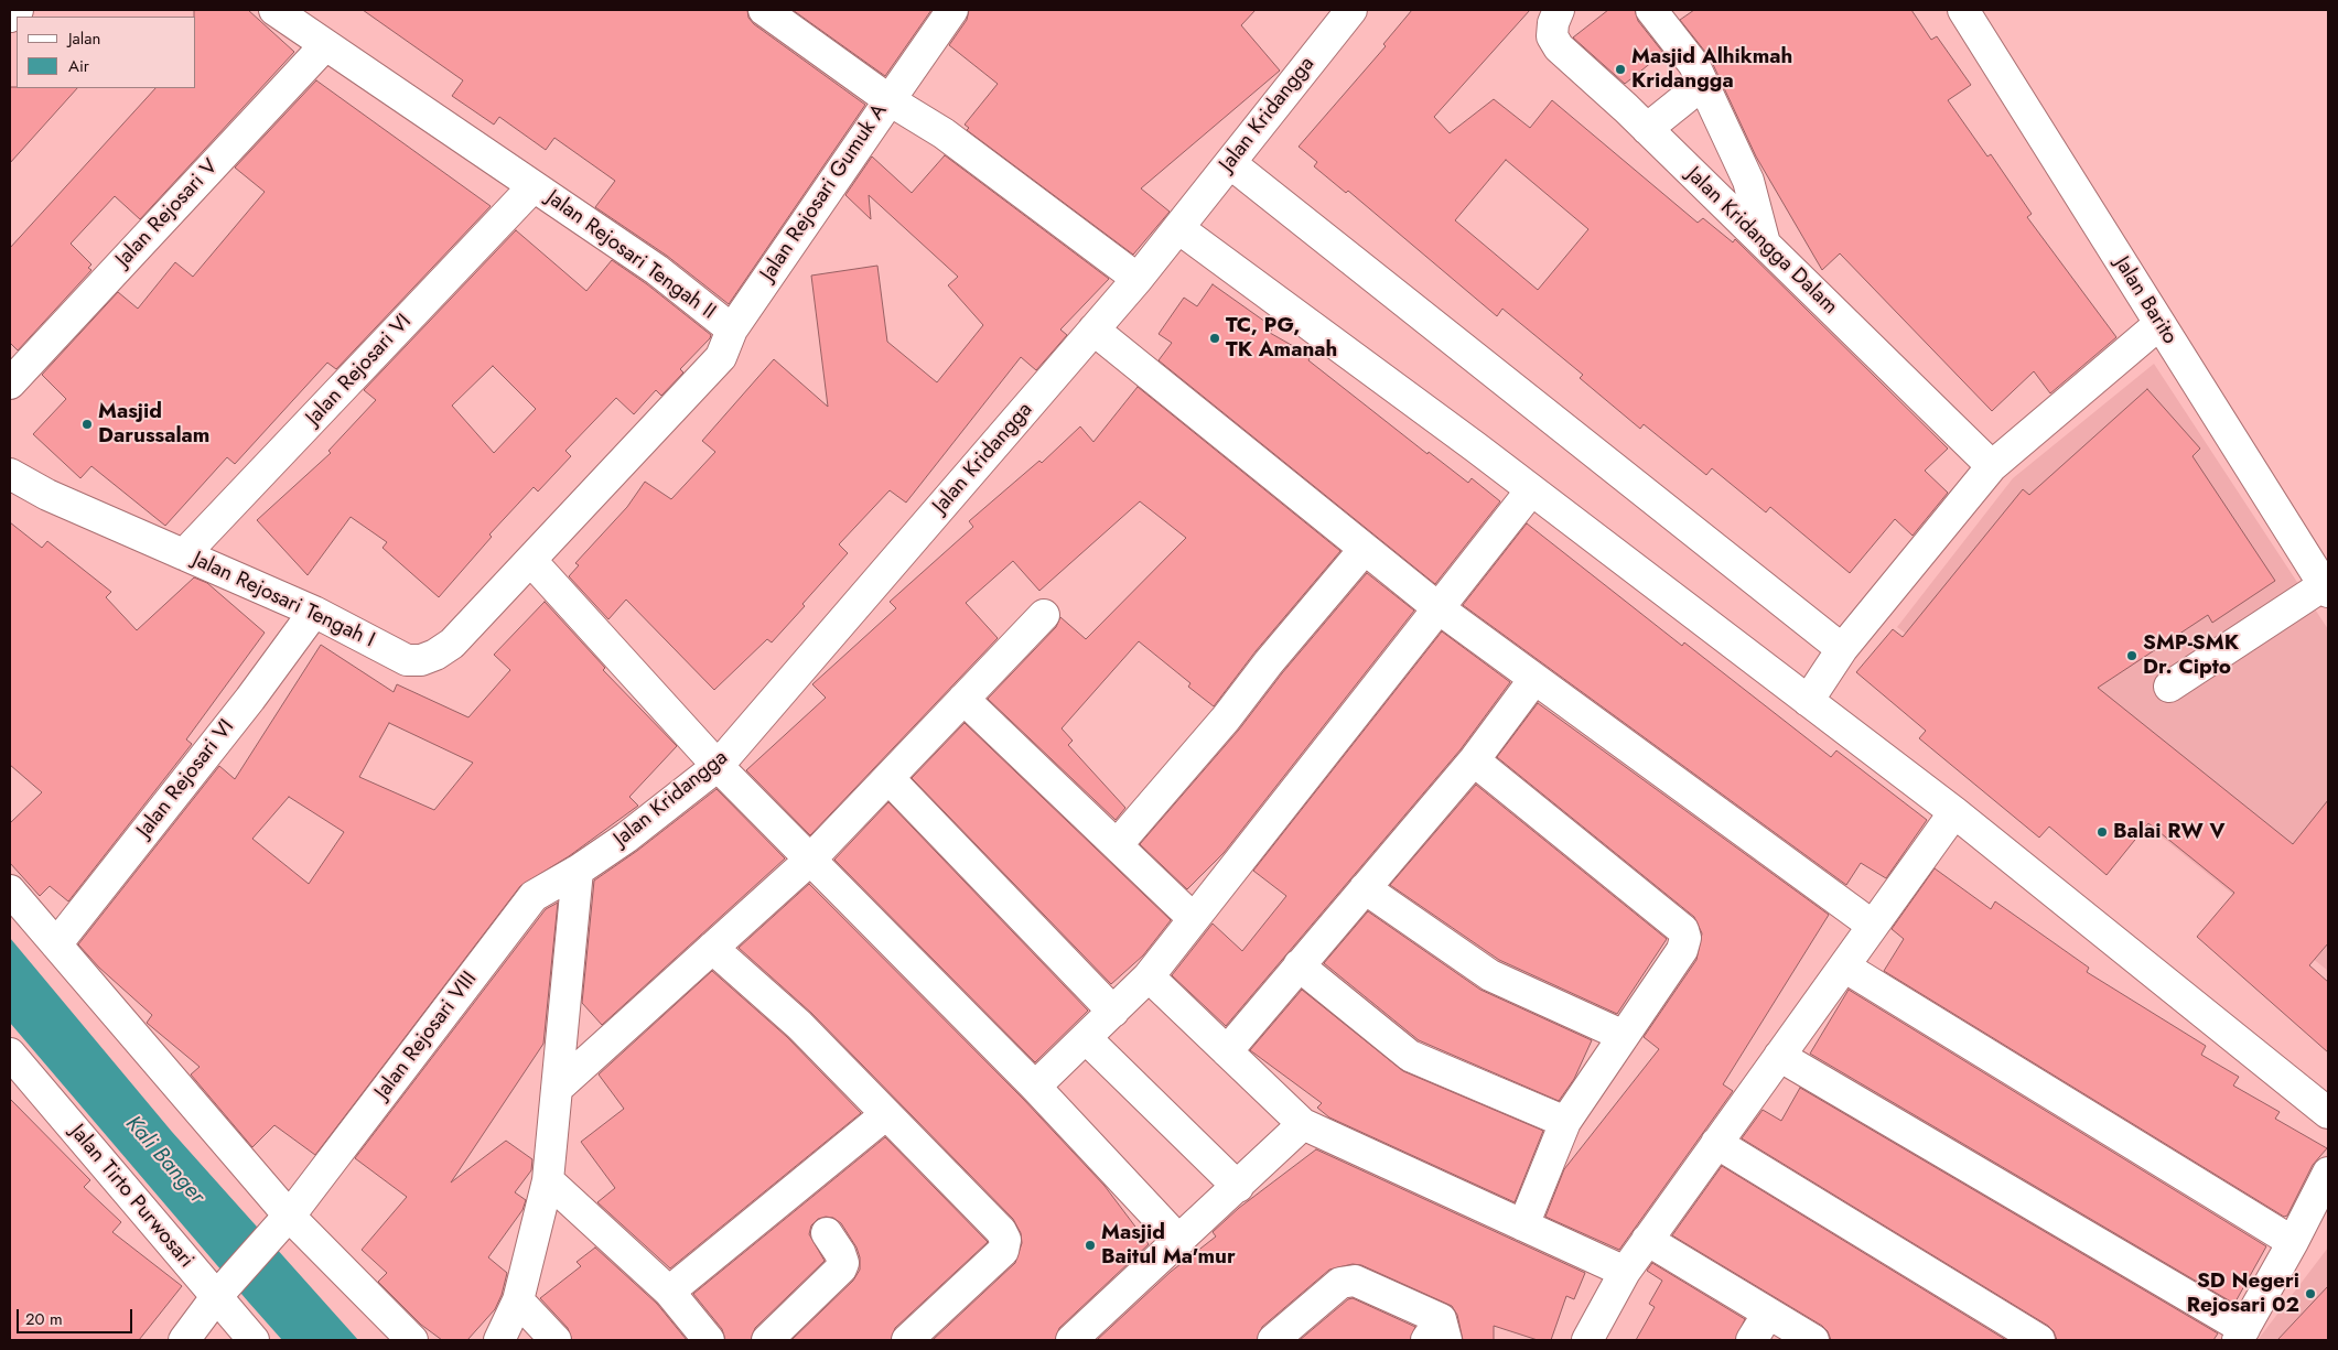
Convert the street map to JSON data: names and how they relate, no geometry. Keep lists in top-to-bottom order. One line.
{"streets":{"street":["Jalan Kridangga","Jalan Rejosari Gumuk A","Jalan Rejosari V","Jalan Kridangga Dalam","Jalan Rejosari Tengah II","Jalan Barito","Jalan Rejosari VI","Jalan Rejosari Tengah I","Jalan Rejosari VIII","Jalan Tirto Purwosari"]},"crossings":[["Jalan Kridangga","Jalan Rejosari VIII"],["Jalan Rejosari Gumuk A","Jalan Rejosari Tengah II"],["Jalan Rejosari V","Jalan Rejosari Tengah II"],["Jalan Rejosari Tengah II","Jalan Rejosari VI"],["Jalan Rejosari Tengah II","Jalan Rejosari Tengah I"],["Jalan Rejosari VI","Jalan Rejosari Tengah I"],["Jalan Rejosari VIII","Jalan Tirto Purwosari"]],"water":["Kali Banger"],"places":["Masjid Alhikmah Kridangga","TC, PG, TK Amanah","Masjid Darussalam","SMP-SMK Dr. Cipto","Balai RW V","Masjid Baitul Ma'mur","SD Negeri Rejosari 02"],"legend":["Jalan","Air"],"scale_bar":"20 m"}
